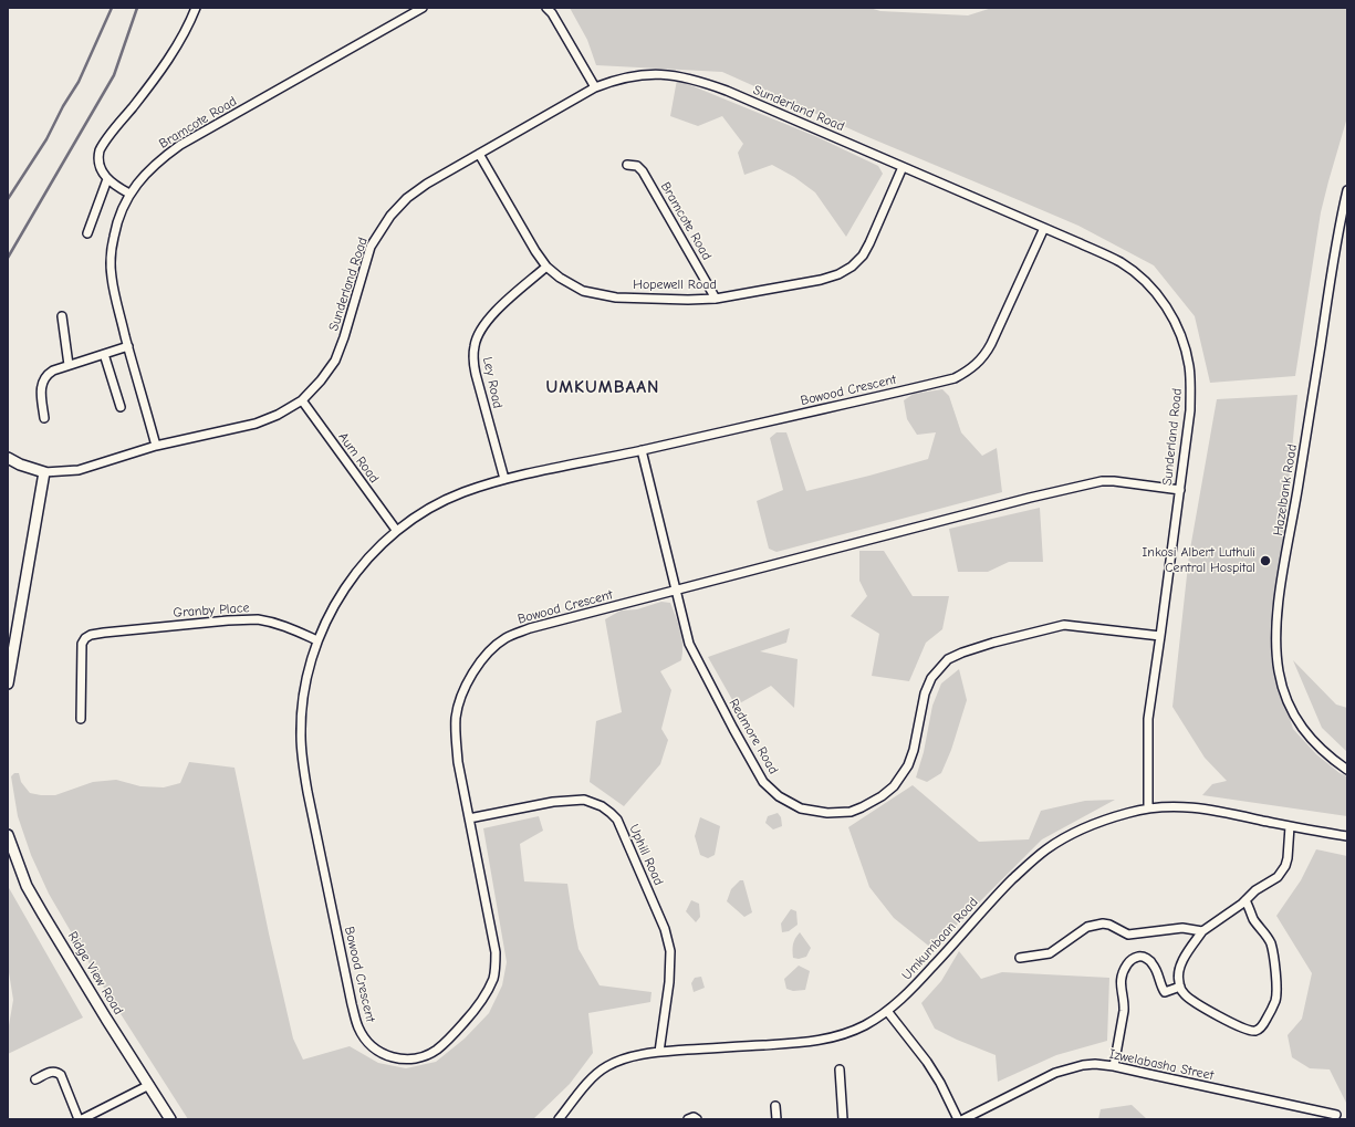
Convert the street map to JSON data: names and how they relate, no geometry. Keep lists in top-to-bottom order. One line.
{"streets":{"street":["Sunderland Road","Bramcote Road","Hopewell Road","Ley Road","Bowood Crescent","Aum Road","Hazelbank Road","Granby Place","Redmore Road","Uphill Road","Umkumbaan Road","Ridge View Road","Izwelabasha Street"]},"crossings":[["Sunderland Road","Bramcote Road"],["Sunderland Road","Hopewell Road"],["Sunderland Road","Bowood Crescent"],["Sunderland Road","Aum Road"],["Sunderland Road","Redmore Road"],["Sunderland Road","Umkumbaan Road"],["Bramcote Road","Hopewell Road"],["Hopewell Road","Ley Road"],["Ley Road","Bowood Crescent"],["Bowood Crescent","Aum Road"],["Bowood Crescent","Granby Place"],["Bowood Crescent","Redmore Road"],["Bowood Crescent","Uphill Road"],["Uphill Road","Umkumbaan Road"]],"districts":["UMKUMBAAN"],"places":["Inkosi Albert Luthuli Central Hospital"]}
